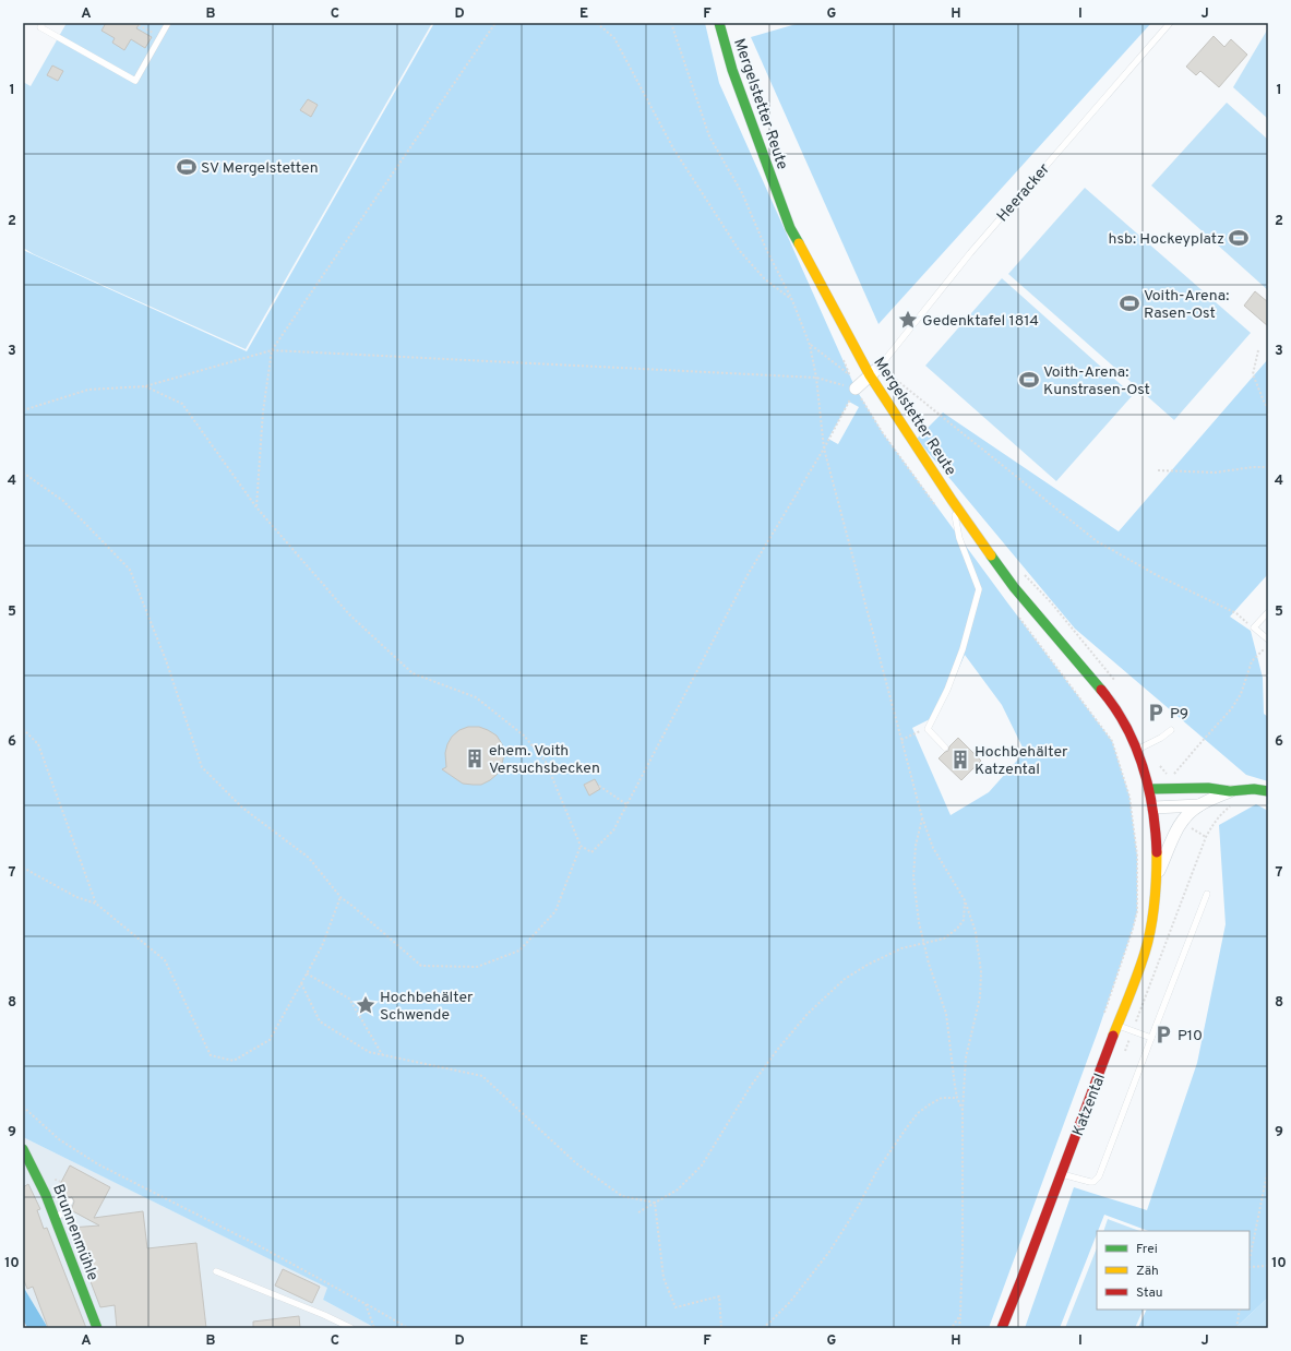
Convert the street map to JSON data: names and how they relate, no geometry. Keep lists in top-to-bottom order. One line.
{"streets":{"street":["Mergelstetter Reute","Katzental","Brunnenmühle"],"lane":["Heeracker"]},"crossings":[["Mergelstetter Reute","Katzental"]],"places":{"sports":["SV Mergelstetten","hsb: Hockeyplatz","Voith-Arena: Rasen-Ost","Voith-Arena: Kunstrasen-Ost"],"place":["Gedenktafel 1814","Hochbehälter Schwende"],"parking":["P9","P10"],"building":["ehem. Voith Versuchsbecken","Hochbehälter Katzental"]},"legend":["Frei","Zäh","Stau"],"grid":{"columns":["A","B","C","D","E","F","G","H","I","J"],"rows":["1","2","3","4","5","6","7","8","9","10"]}}
